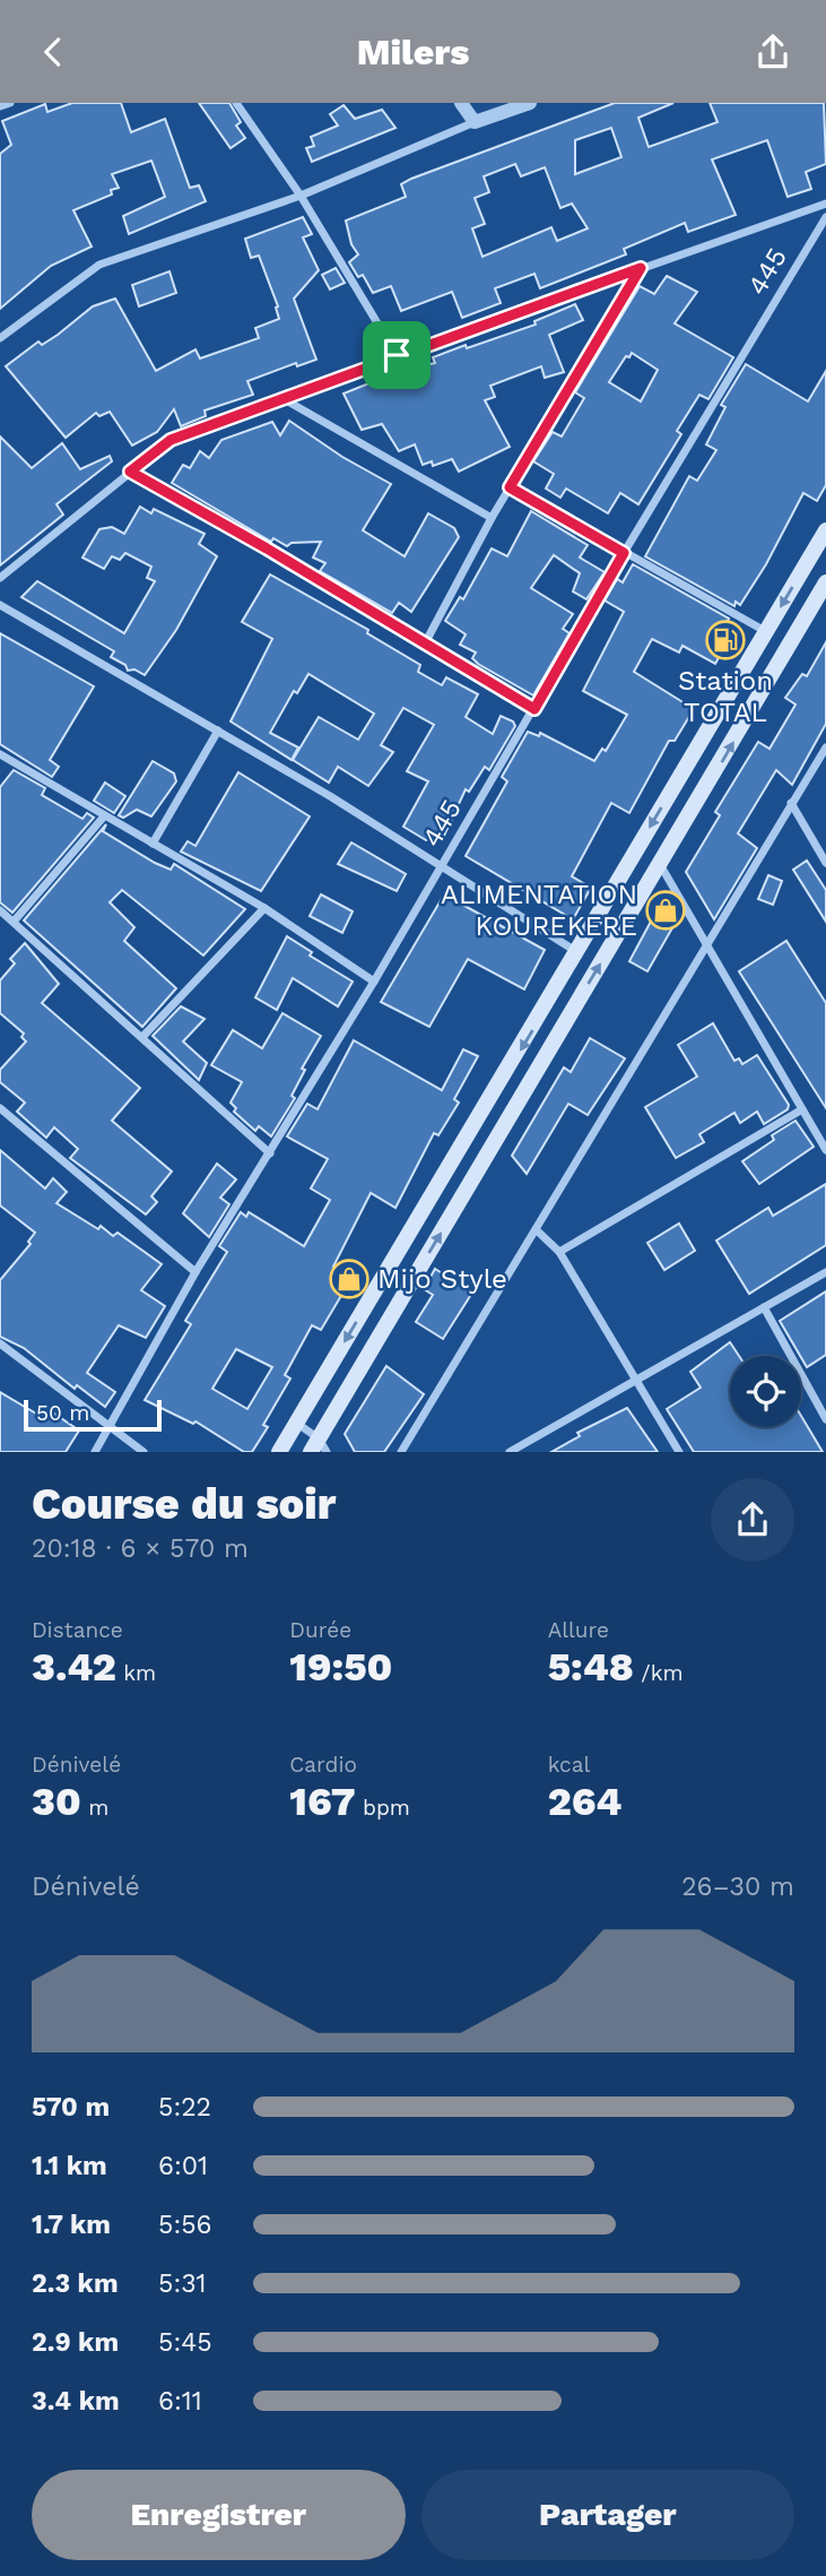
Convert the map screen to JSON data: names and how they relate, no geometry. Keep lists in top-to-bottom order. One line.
{"streets":{"street":["445"]},"places":{"fuel station":["Station TOTAL"],"shop":["ALIMENTATION KOUREKERE","Mijo Style"]},"scale_bar":"50 m","page":{"header":"Milers","scale":"50 m","heading":["Course du soir","20:18 · 6 × 570 m"],"stats":[["Distance","3.42 km"],["Durée","19:50"],["Allure","5:48 /km"],["Dénivelé","30 m"],["Cardio","167 bpm"],["kcal","264"]],"chart":["Dénivelé","26–30 m"],"list":[{"name":"570 m","note":"5:22"},{"name":"1.1 km","note":"6:01"},{"name":"1.7 km","note":"5:56"},{"name":"2.3 km","note":"5:31"},{"name":"2.9 km","note":"5:45"},{"name":"3.4 km","note":"6:11"}],"buttons":["Enregistrer","Partager"]}}
